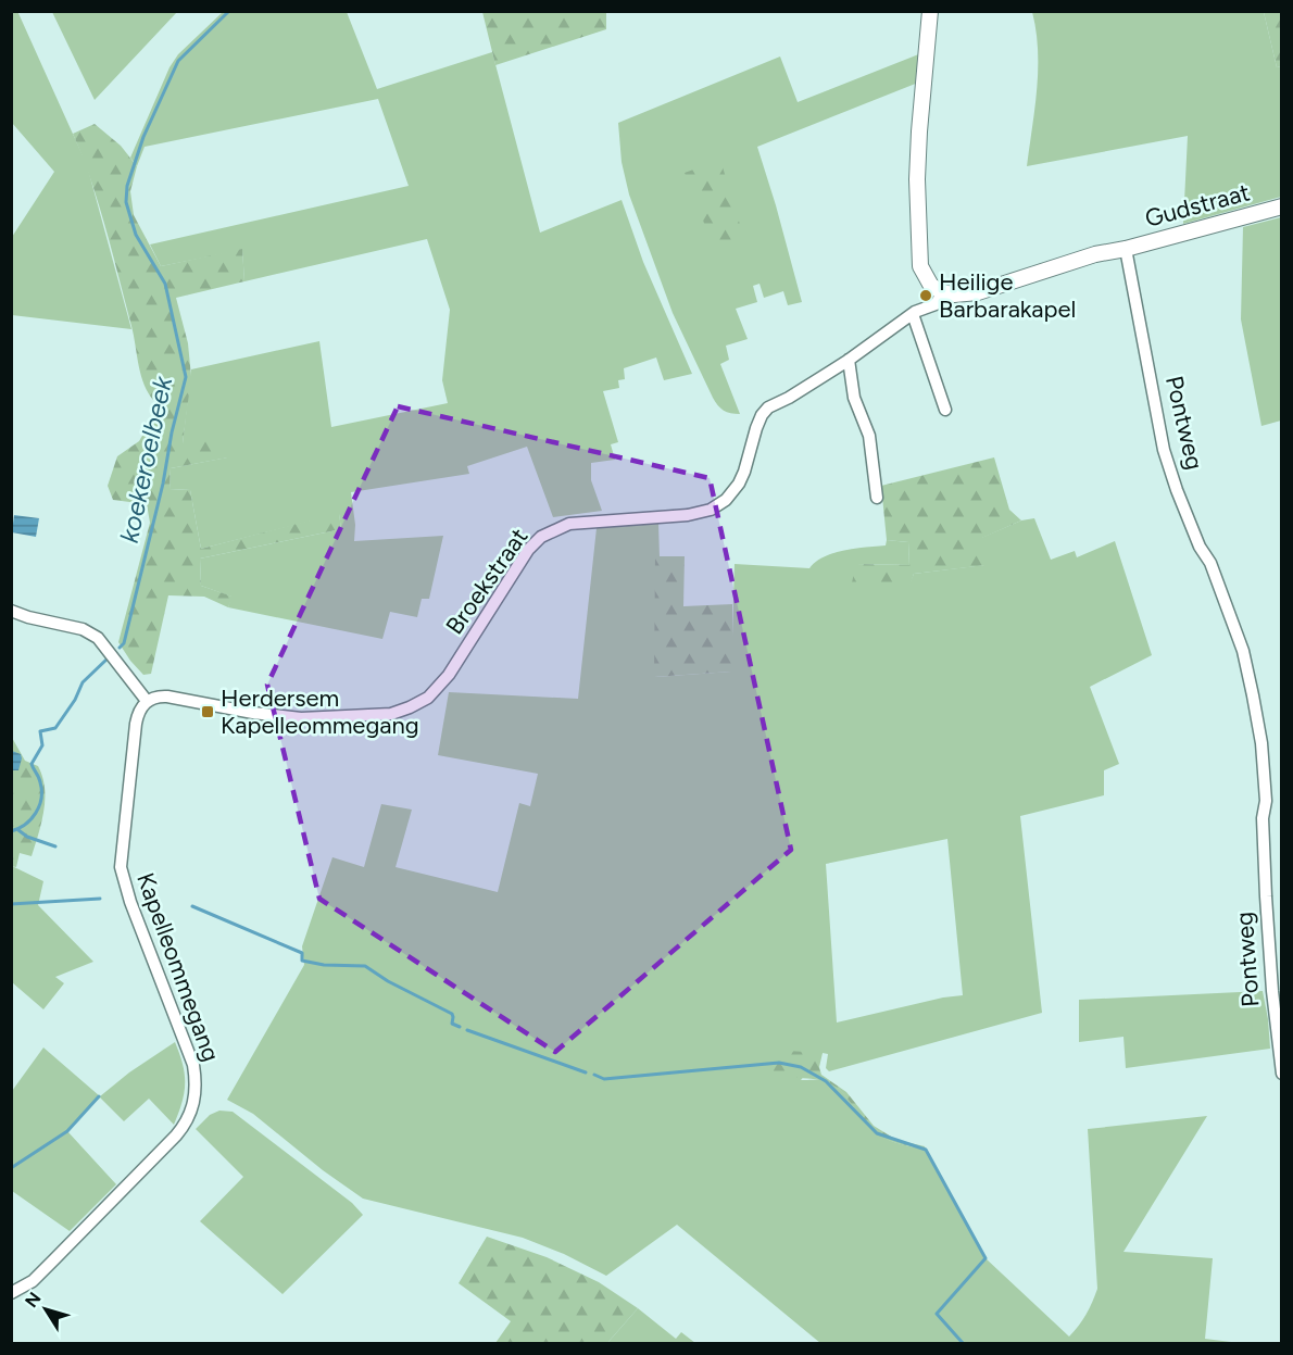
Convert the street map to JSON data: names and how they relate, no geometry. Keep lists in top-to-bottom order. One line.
{"streets":{"street":["Gudstraat","Pontweg","Broekstraat","Kapelleommegang"]},"crossings":[["Gudstraat","Pontweg"],["Broekstraat","Kapelleommegang"]],"water":["koekeroelbeek"],"places":{"other":["Heilige Barbarakapel"],"transit":["Herdersem Kapelleommegang"]},"north":"top left"}
